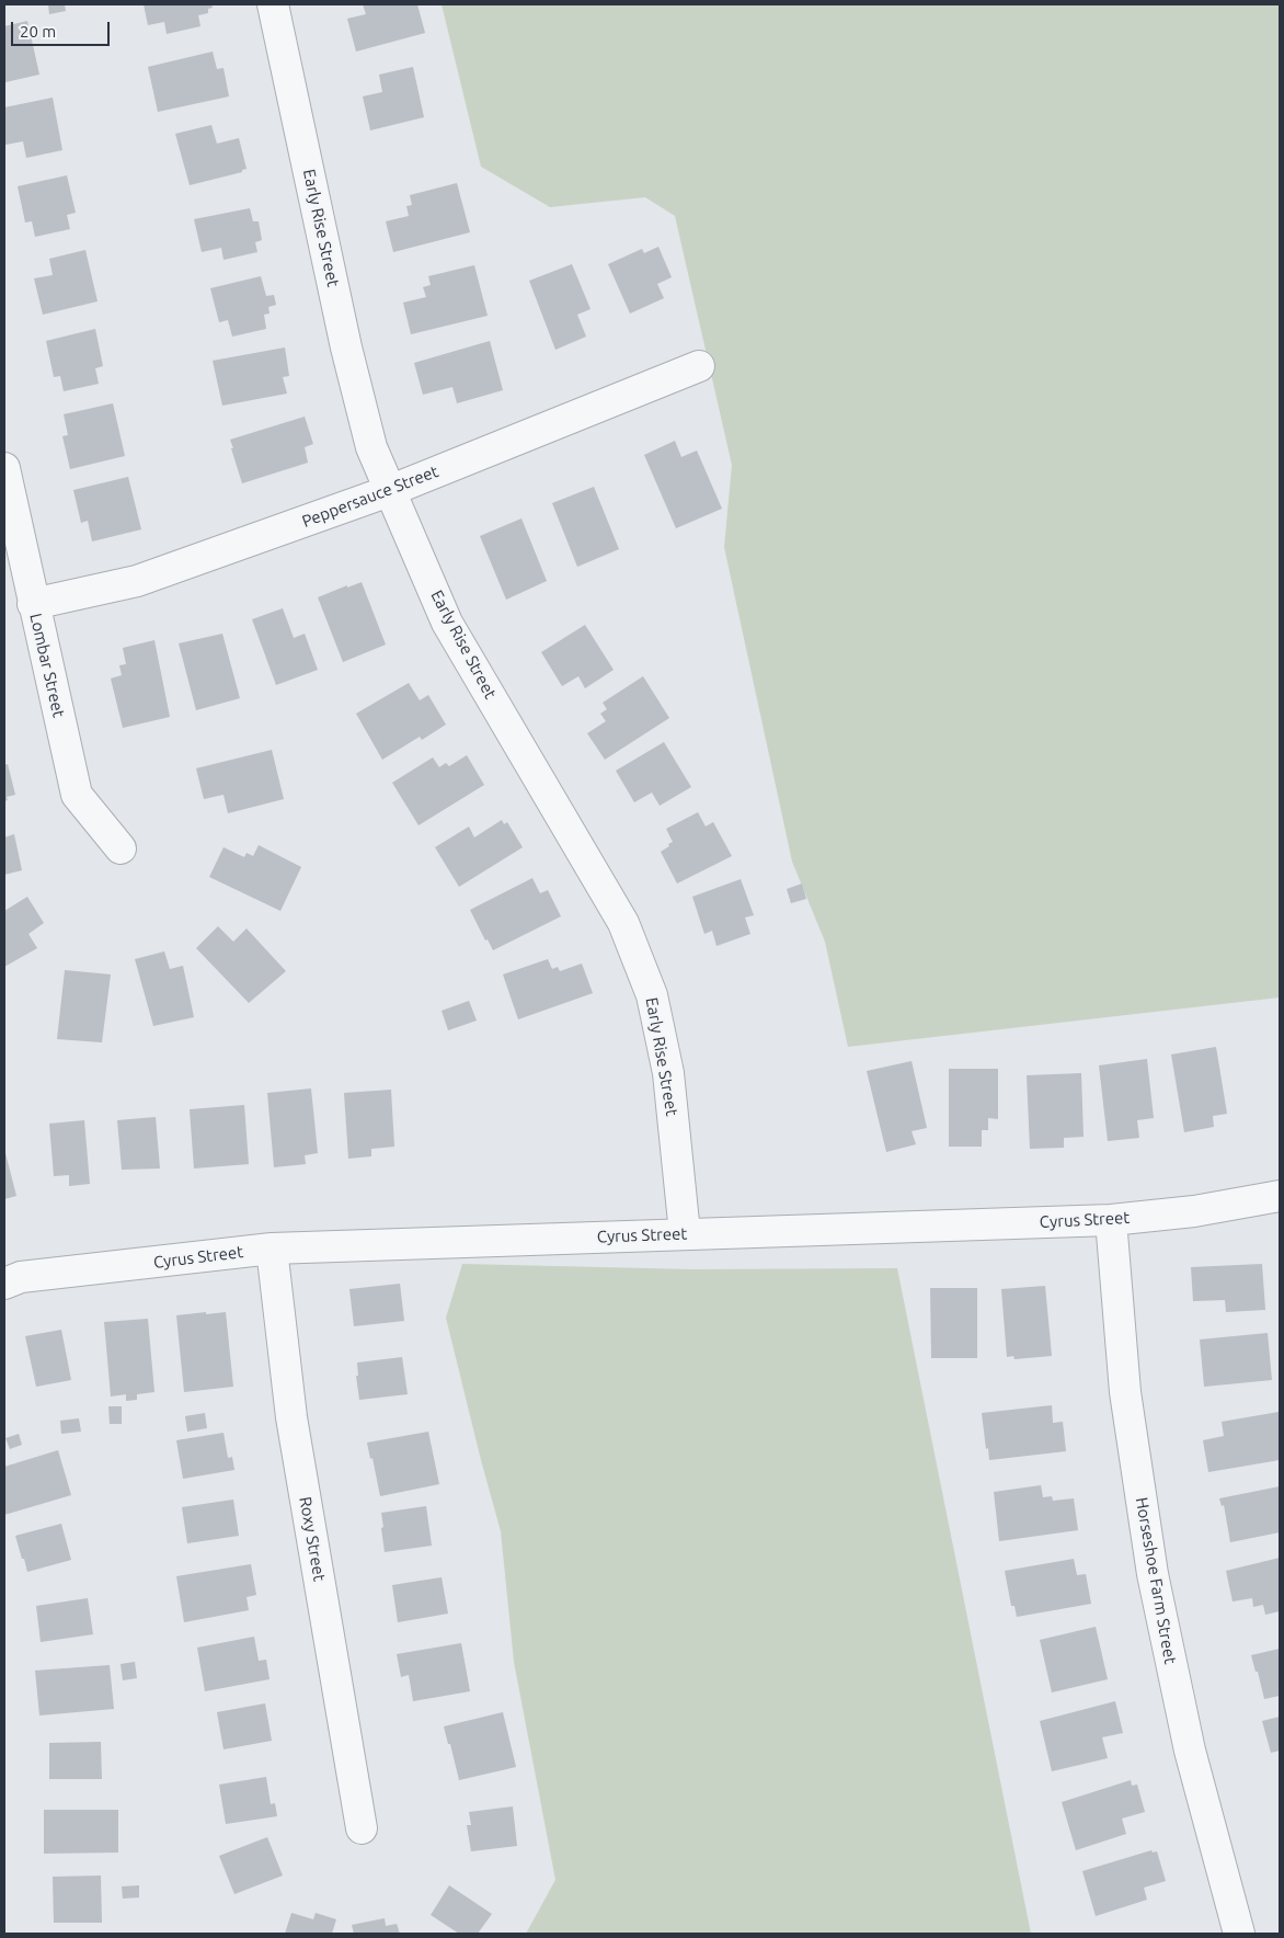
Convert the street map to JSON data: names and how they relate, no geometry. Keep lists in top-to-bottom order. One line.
{"streets":{"street":["Early Rise Street","Peppersauce Street","Lombar Street","Cyrus Street","Roxy Street","Horseshoe Farm Street"]},"crossings":[["Early Rise Street","Peppersauce Street"],["Early Rise Street","Cyrus Street"],["Peppersauce Street","Lombar Street"],["Cyrus Street","Roxy Street"],["Cyrus Street","Horseshoe Farm Street"]],"scale_bar":"20 m"}
